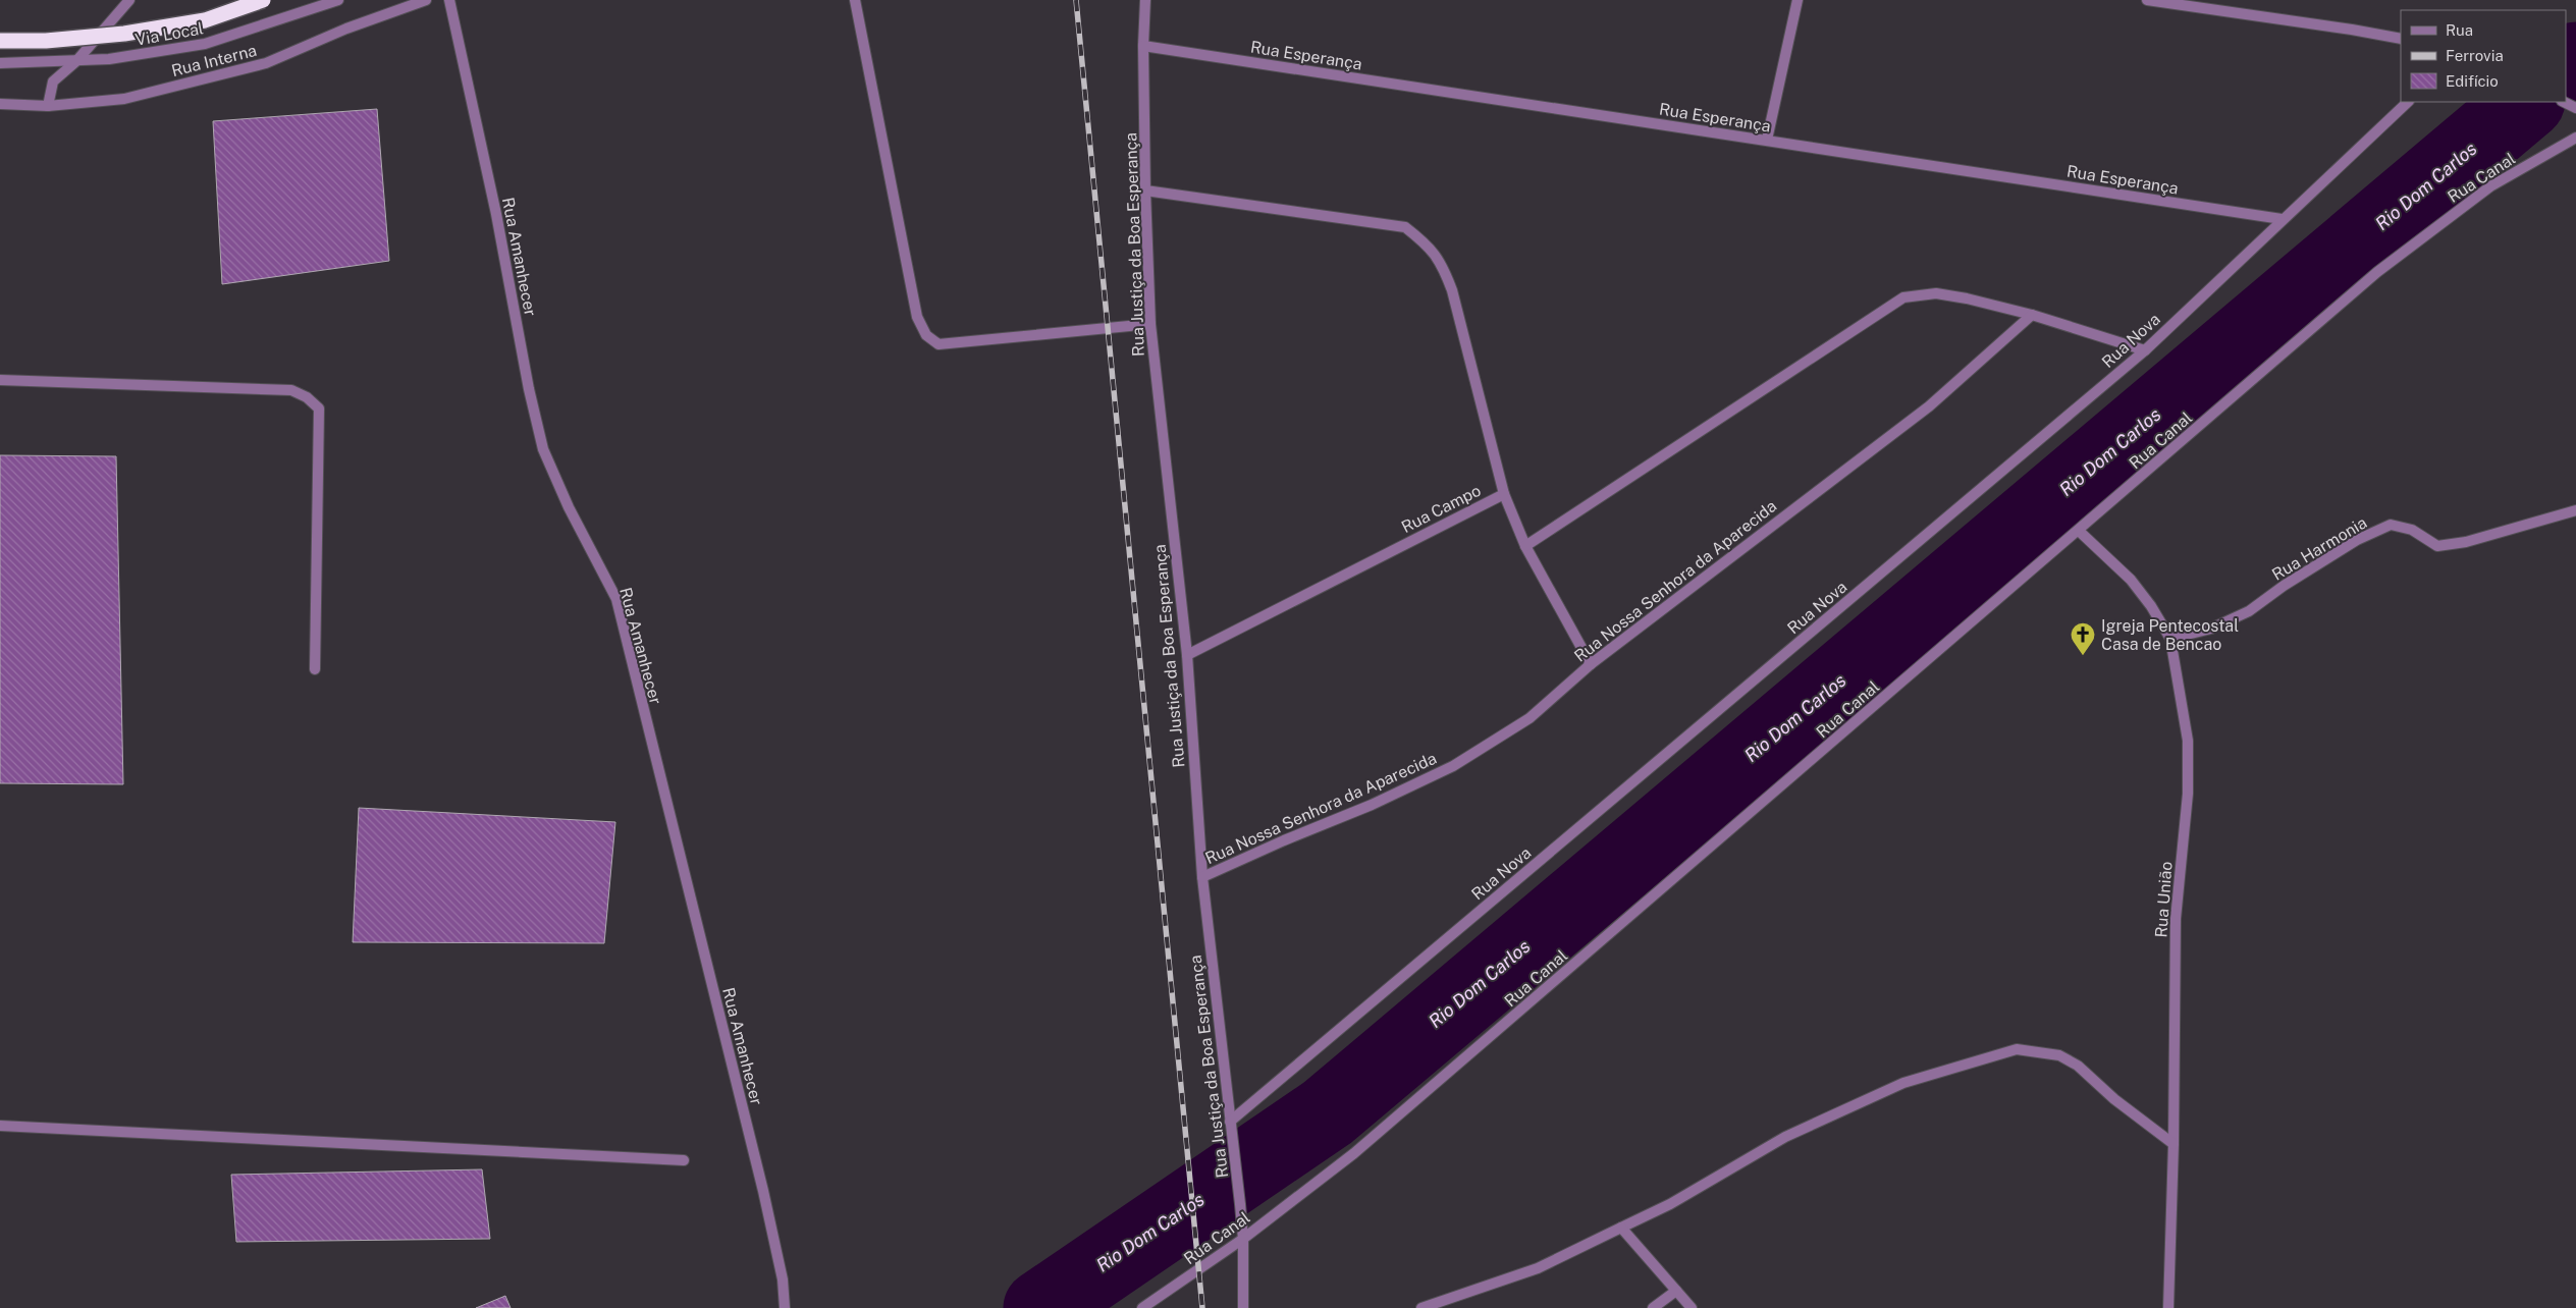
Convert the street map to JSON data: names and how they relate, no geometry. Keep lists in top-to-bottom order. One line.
{"streets":{"street":["Via Local","Rua Esperança","Rua Interna","Rua Canal","Rua Justiça da Boa Esperança","Rua Amanhecer","Rua Nova","Rua Campo","Rua Harmonia","Rua Nossa Senhora da Aparecida","Rua União"]},"crossings":[["Rua Esperança","Rua Justiça da Boa Esperança"],["Rua Esperança","Rua Nova"],["Rua Canal","Rua Justiça da Boa Esperança"],["Rua Canal","Rua União"],["Rua Justiça da Boa Esperança","Rua Nova"],["Rua Justiça da Boa Esperança","Rua Campo"],["Rua Justiça da Boa Esperança","Rua Nossa Senhora da Aparecida"],["Rua Harmonia","Rua União"]],"water":["Rio Dom Carlos"],"places":{"church":["Igreja Pentecostal Casa de Bencao"]},"legend":["Rua","Ferrovia","Edifício"]}
